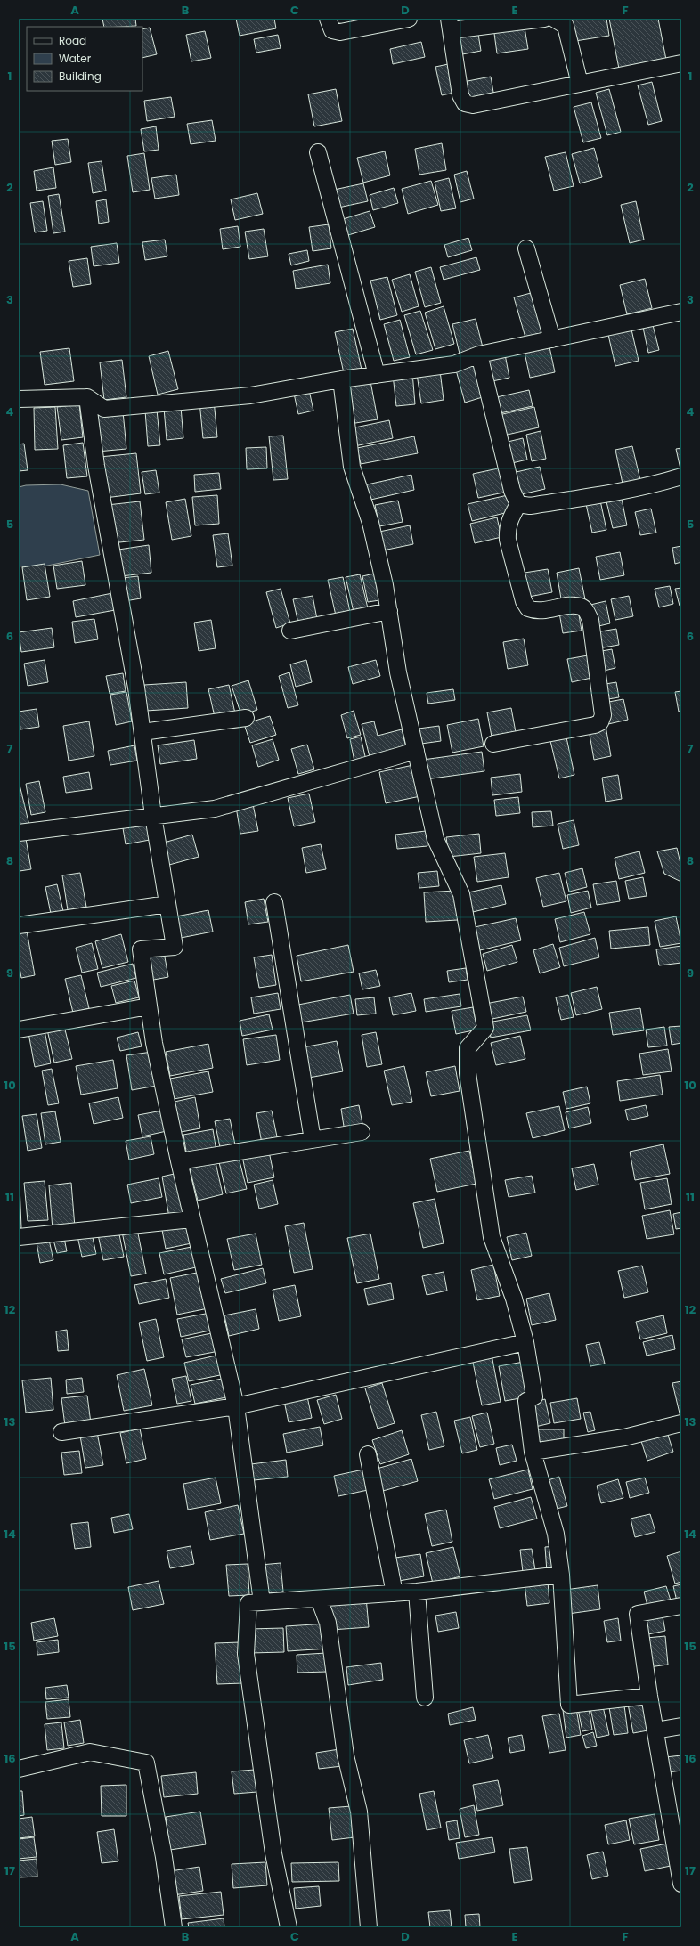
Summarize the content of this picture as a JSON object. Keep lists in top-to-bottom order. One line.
{"legend":["Road","Water","Building"],"grid":{"columns":["A","B","C","D","E","F"],"rows":["1","2","3","4","5","6","7","8","9","10","11","12","13","14","15","16","17"]}}
